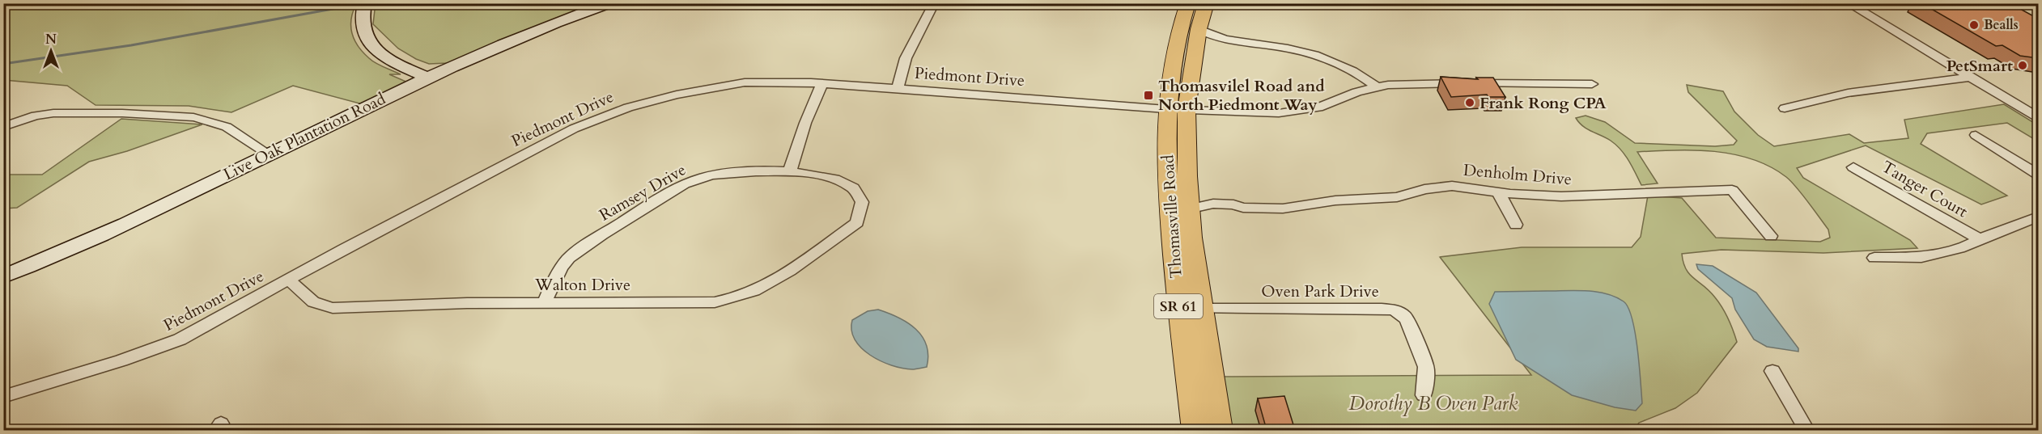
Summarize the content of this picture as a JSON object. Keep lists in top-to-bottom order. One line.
{"streets":{"main road":["Thomasville Road","SR 61"],"street":["Piedmont Drive","Live Oak Plantation Road","Denholm Drive","Tanger Court","Ramsey Drive","Walton Drive","Oven Park Drive"]},"crossings":[["Piedmont Drive","Thomasville Road"],["Piedmont Drive","Walton Drive"],["Denholm Drive","Thomasville Road"],["Ramsey Drive","Walton Drive"],["Thomasville Road","Oven Park Drive"]],"parks":["Dorothy B Oven Park"],"places":{"other":["Bealls","PetSmart","Frank Rong CPA"],"transit":["Thomasvilel Road and North Piedmont Way"]},"north":"top"}
